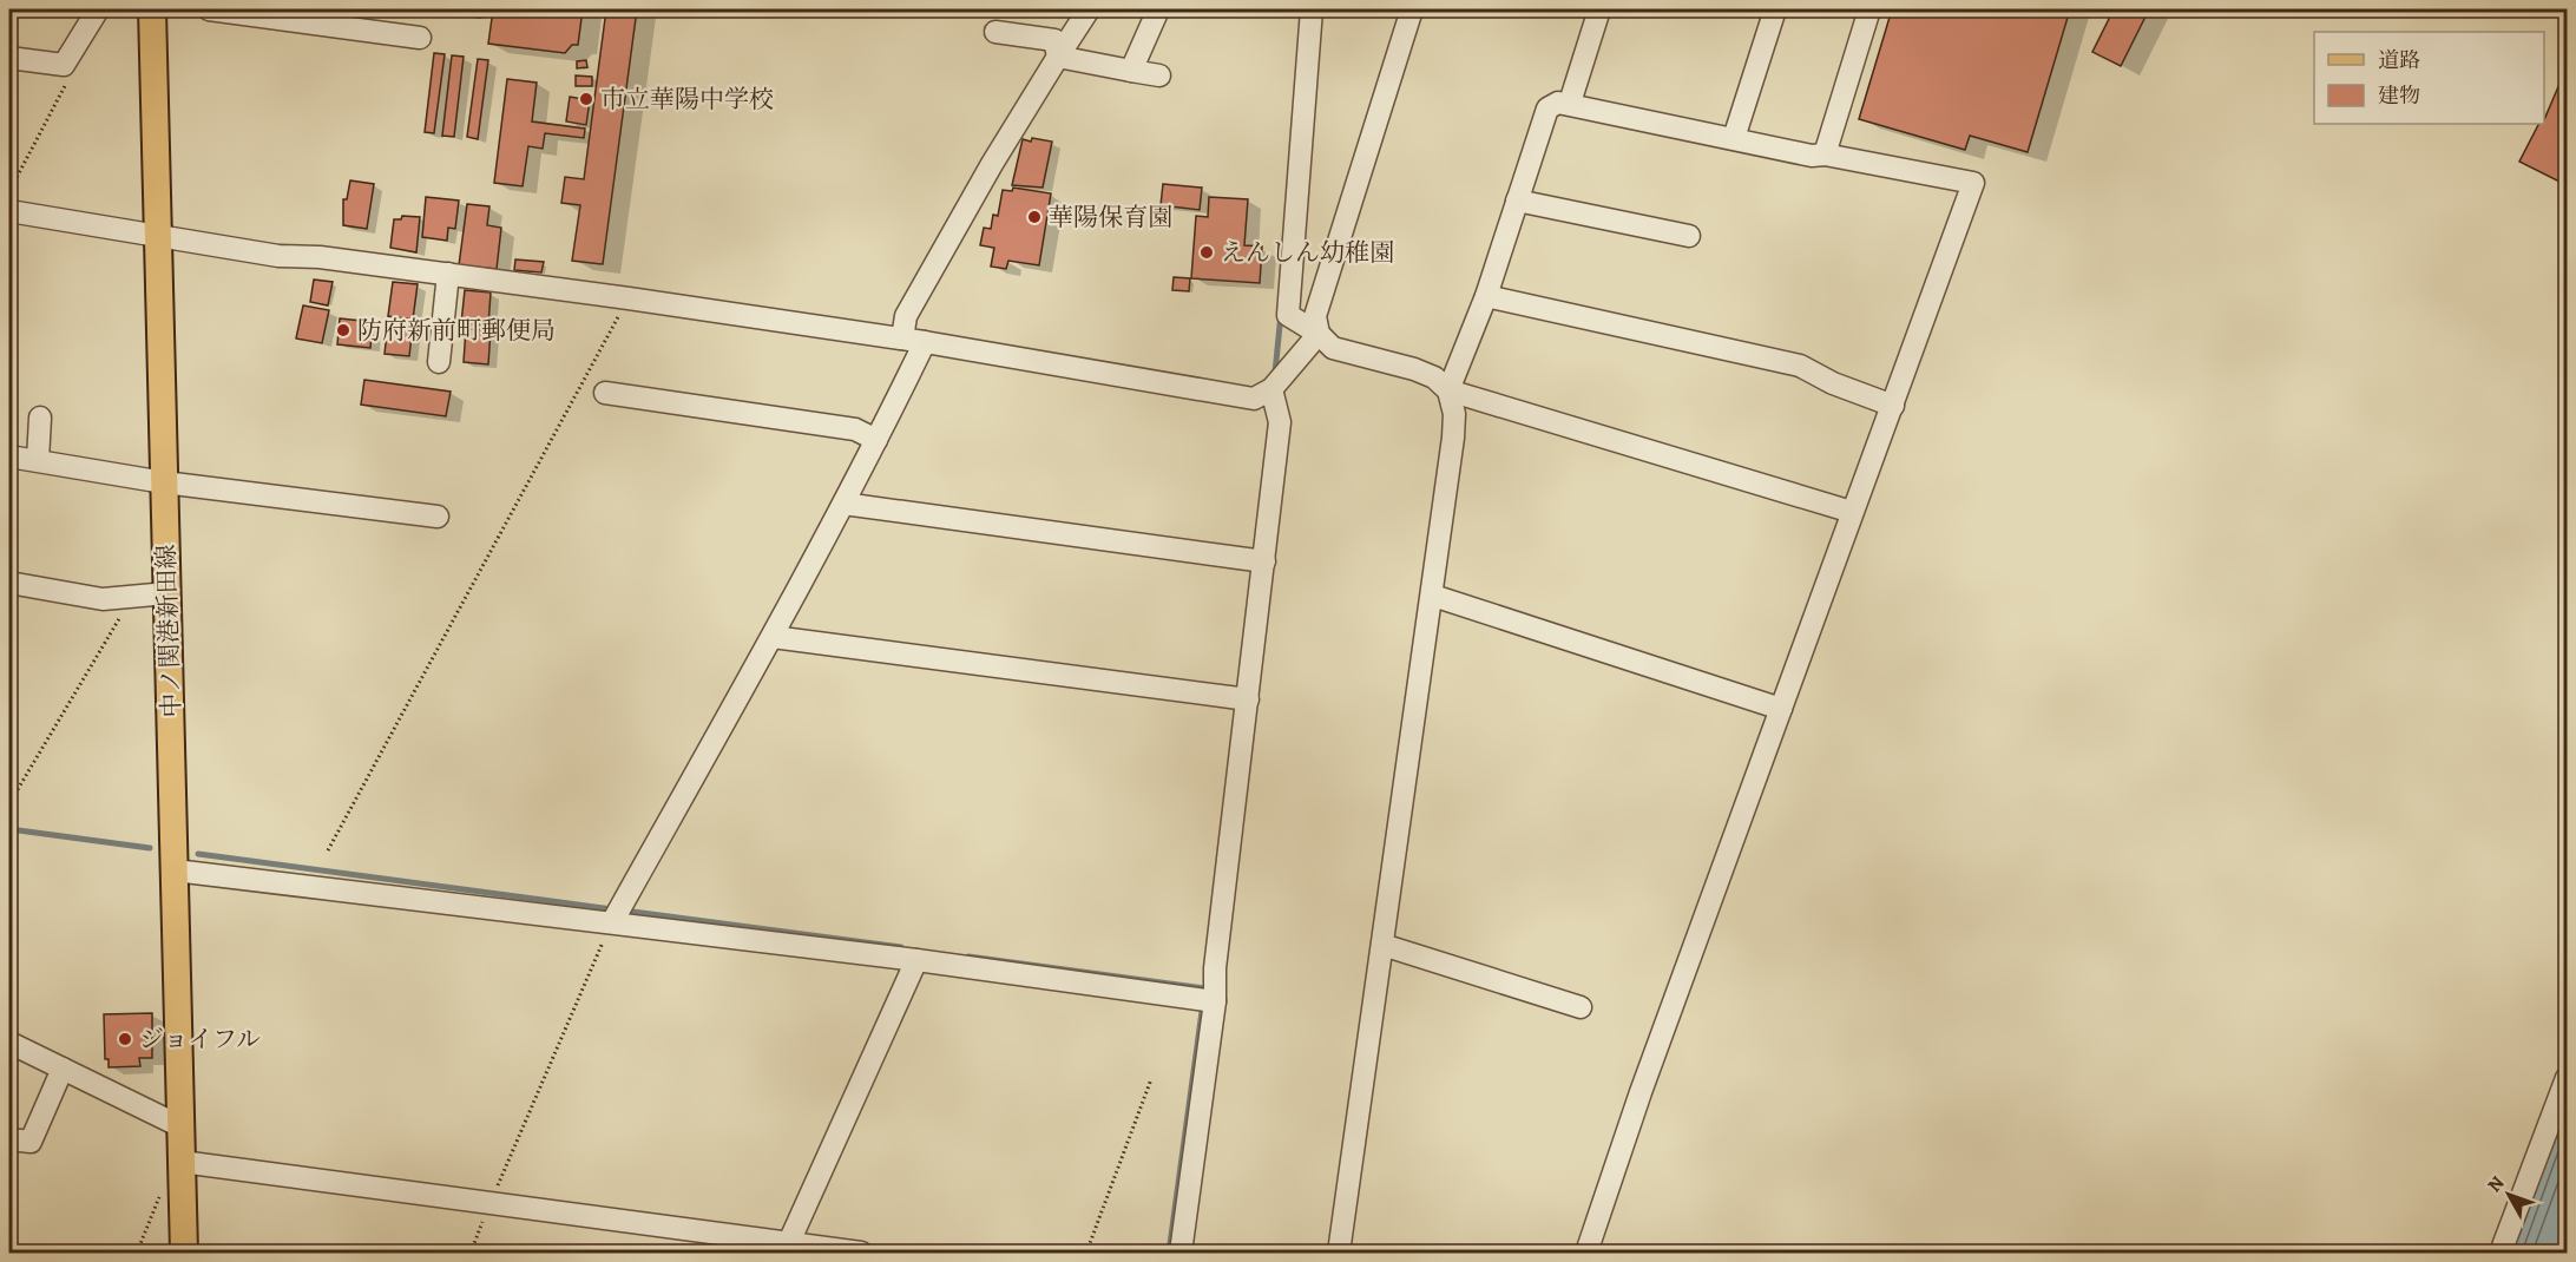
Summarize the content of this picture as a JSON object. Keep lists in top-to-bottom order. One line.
{"streets":{"main road":["中ノ関港新田線"]},"places":["市立華陽中学校","華陽保育園","えんしん幼稚園","防府新前町郵便局","ジョイフル"],"legend":["道路","建物"],"north":"top left"}
